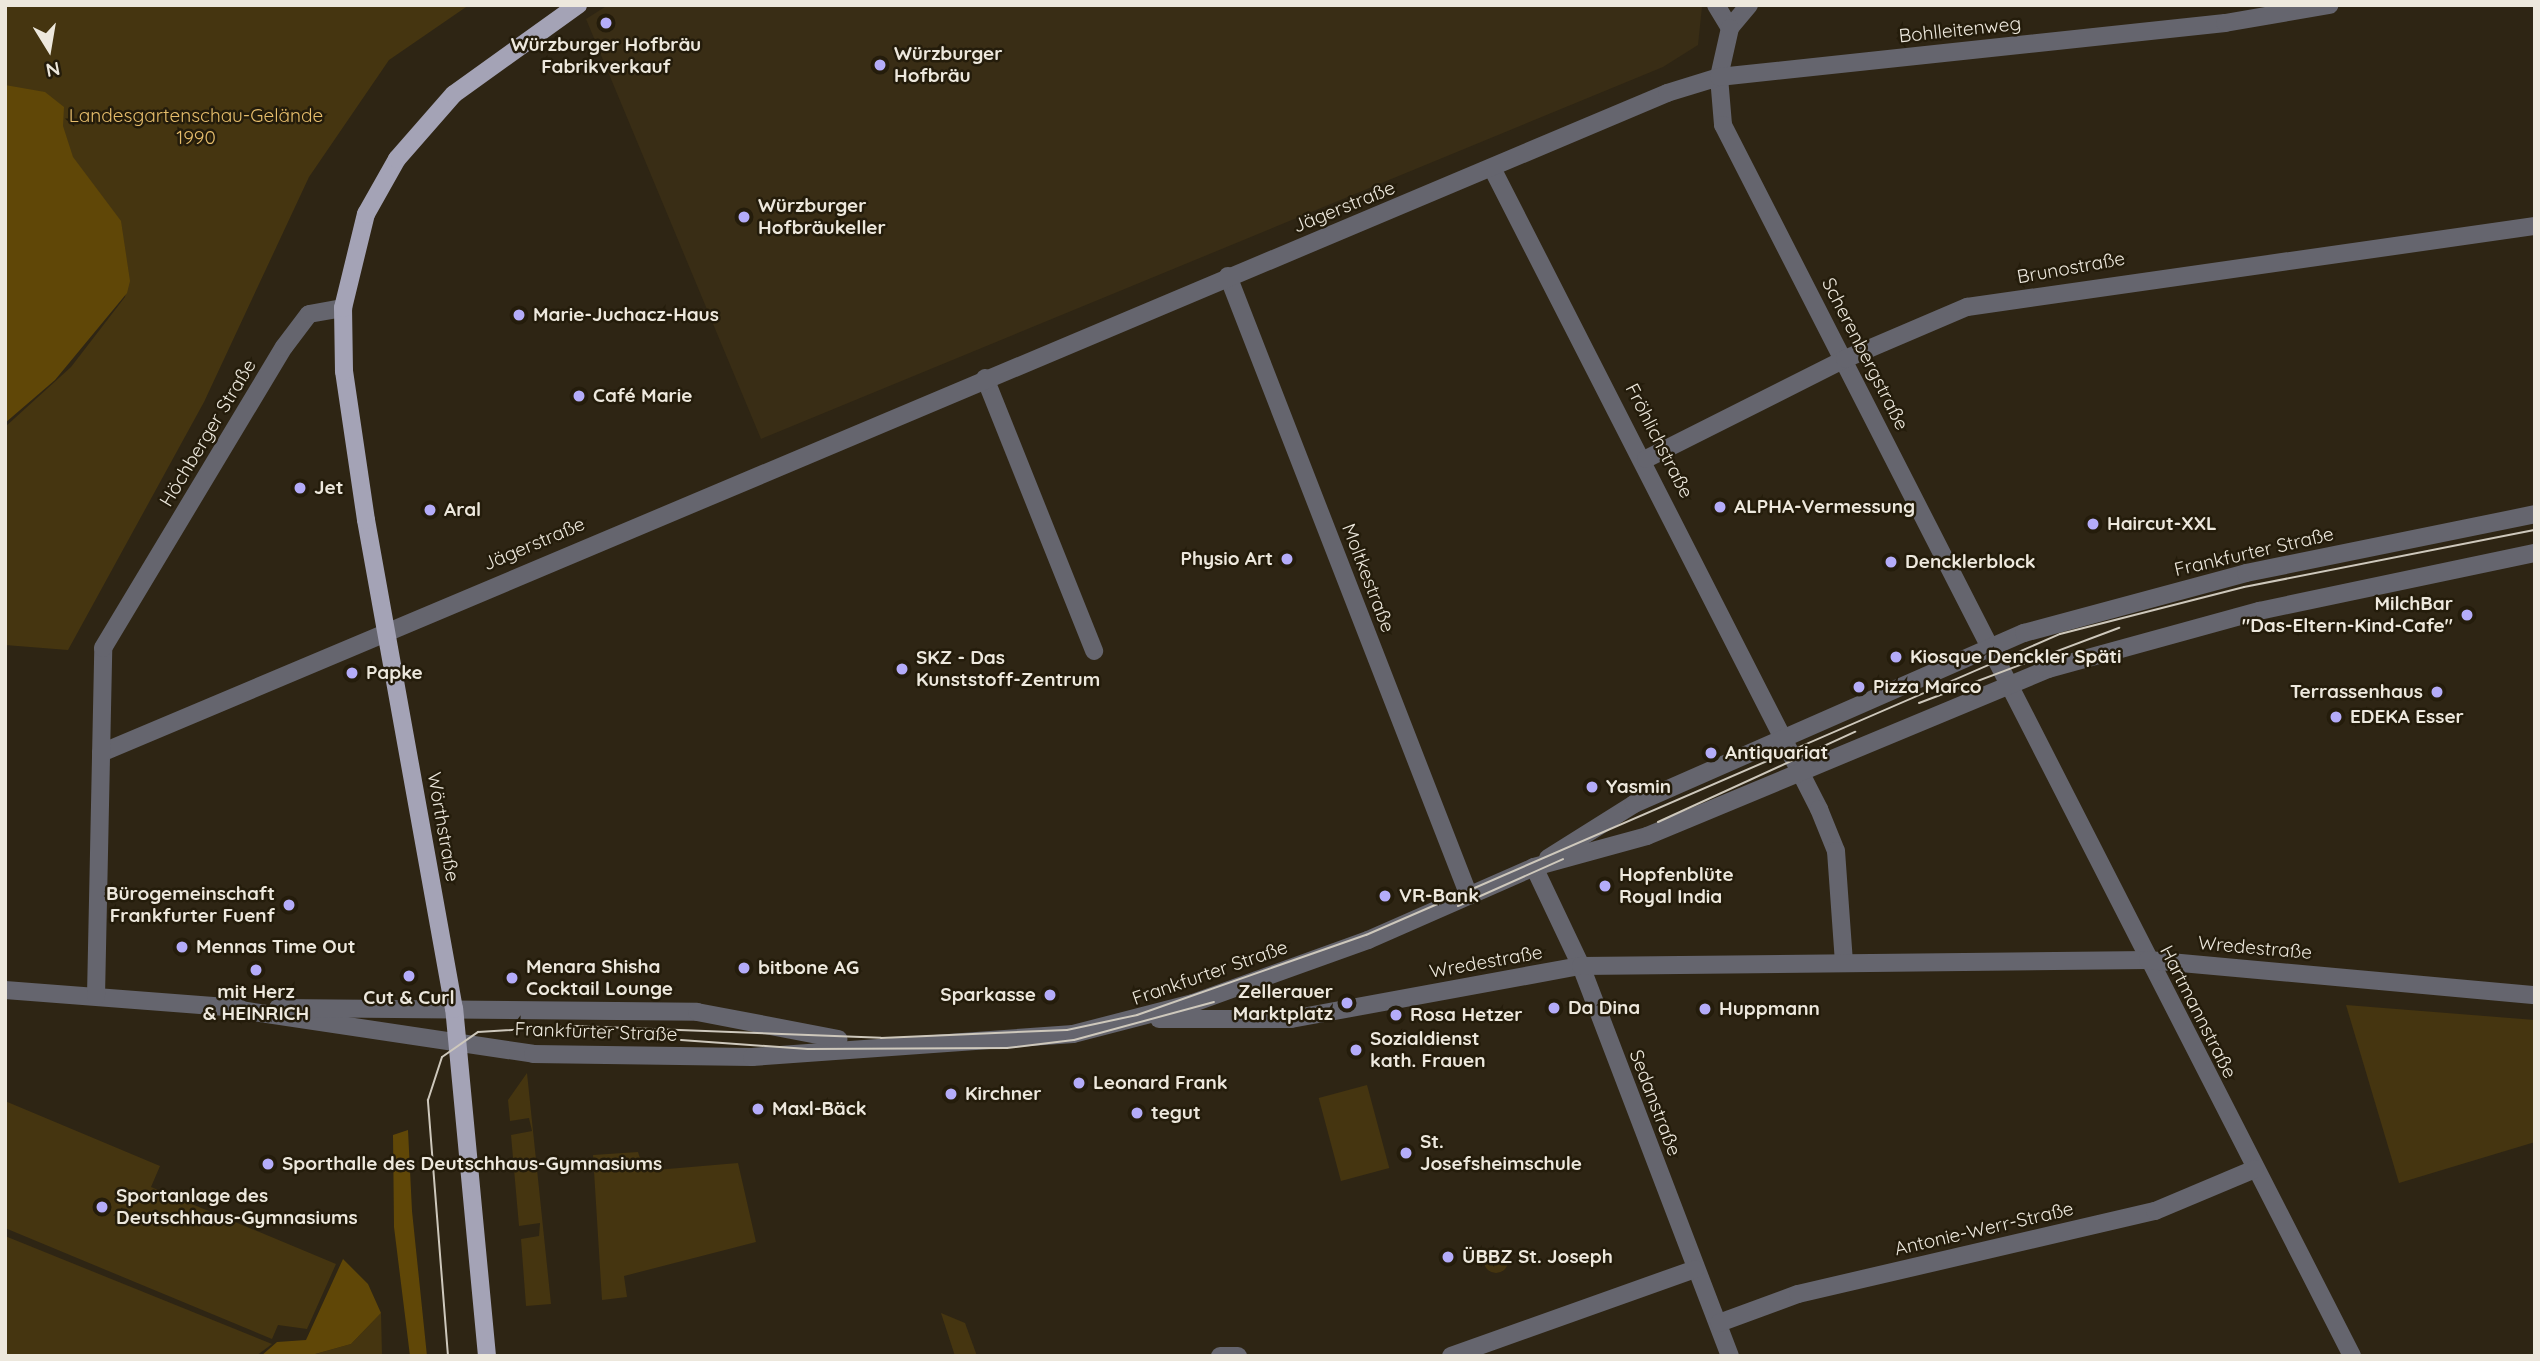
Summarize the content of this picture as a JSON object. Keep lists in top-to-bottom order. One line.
{"streets":{"main road":["Wörthstraße"],"street":["Bohlleitenweg","Jägerstraße","Brunostraße","Scherenbergstraße","Höchberger Straße","Fröhlichstraße","Frankfurter Straße","Moltkestraße","Wredestraße","Hartmannstraße","Sedanstraße","Antonie-Werr-Straße"]},"crossings":[["Bohlleitenweg","Jägerstraße"],["Bohlleitenweg","Scherenbergstraße"],["Jägerstraße","Scherenbergstraße"],["Jägerstraße","Höchberger Straße"],["Jägerstraße","Fröhlichstraße"],["Jägerstraße","Moltkestraße"],["Jägerstraße","Wörthstraße"],["Brunostraße","Scherenbergstraße"],["Brunostraße","Fröhlichstraße"],["Scherenbergstraße","Frankfurter Straße"],["Höchberger Straße","Frankfurter Straße"],["Höchberger Straße","Wörthstraße"],["Fröhlichstraße","Frankfurter Straße"],["Frankfurter Straße","Moltkestraße"],["Frankfurter Straße","Wörthstraße"],["Frankfurter Straße","Wredestraße"],["Frankfurter Straße","Hartmannstraße"],["Frankfurter Straße","Sedanstraße"],["Wredestraße","Hartmannstraße"],["Wredestraße","Sedanstraße"],["Hartmannstraße","Antonie-Werr-Straße"],["Sedanstraße","Antonie-Werr-Straße"]],"parks":["Landesgartenschau-Gelände 1990"],"places":["Würzburger Hofbräu Fabrikverkauf","Würzburger Hofbräu","Würzburger Hofbräukeller","Marie-Juchacz-Haus","Café Marie","Jet","ALPHA-Vermessung","Aral","Haircut-XXL","Physio Art","Dencklerblock","MilchBar \"Das-Eltern-Kind-Cafe\"","Kiosque Denckler Späti","SKZ - Das Kunststoff-Zentrum","Papke","Pizza Marco","Terrassenhaus","EDEKA Esser","Antiquariat","Yasmin","Hopfenblüte Royal India","VR-Bank","Bürogemeinschaft Frankfurter Fuenf","Mennas Time Out","bitbone AG","mit Herz & HEINRICH","Cut & Curl","Menara Shisha Cocktail Lounge","Sparkasse","Zellerauer Marktplatz","Da Dina","Huppmann","Rosa Hetzer","Sozialdienst kath. Frauen","Leonard Frank","Kirchner","Maxl-Bäck","tegut","St. Josefsheimschule","Sporthalle des Deutschhaus-Gymnasiums","Sportanlage des Deutschhaus-Gymnasiums","ÜBBZ St. Joseph"],"north":"bottom"}
